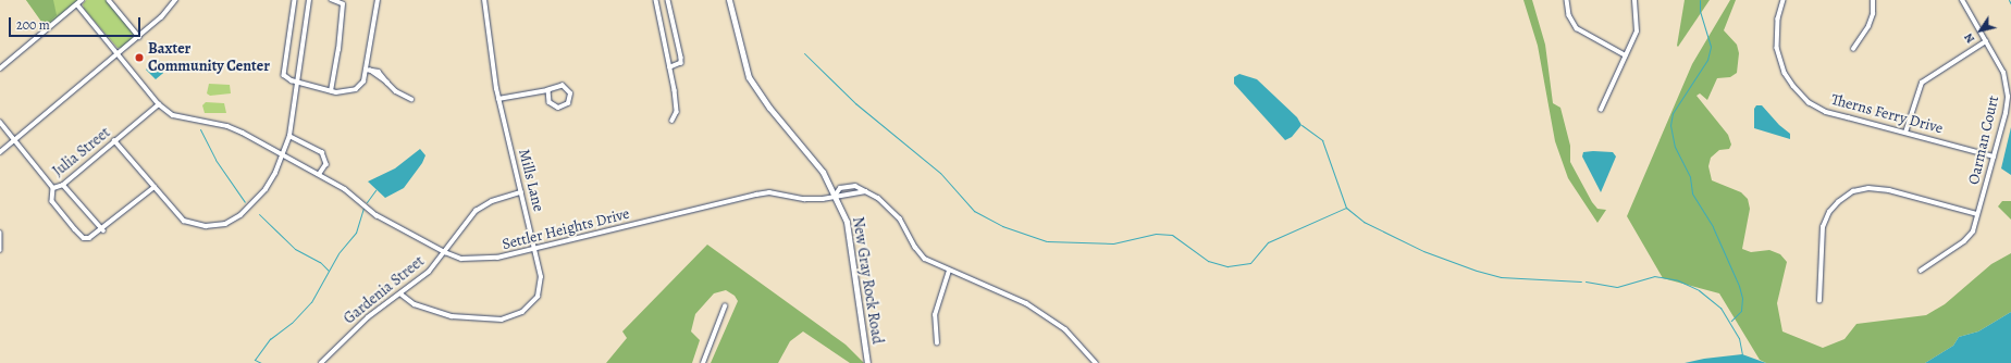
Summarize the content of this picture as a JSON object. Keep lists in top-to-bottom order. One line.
{"streets":{"street":["Therns Ferry Drive","Oarman Court","Julia Street","Mills Lane","Settler Heights Drive","New Gray Rock Road","Gardenia Street"]},"crossings":[["Therns Ferry Drive","Oarman Court"],["Mills Lane","Settler Heights Drive"],["Mills Lane","Gardenia Street"],["Settler Heights Drive","New Gray Rock Road"],["Settler Heights Drive","Gardenia Street"]],"places":["Baxter Community Center"],"scale_bar":"200 m","north":"bottom left"}
